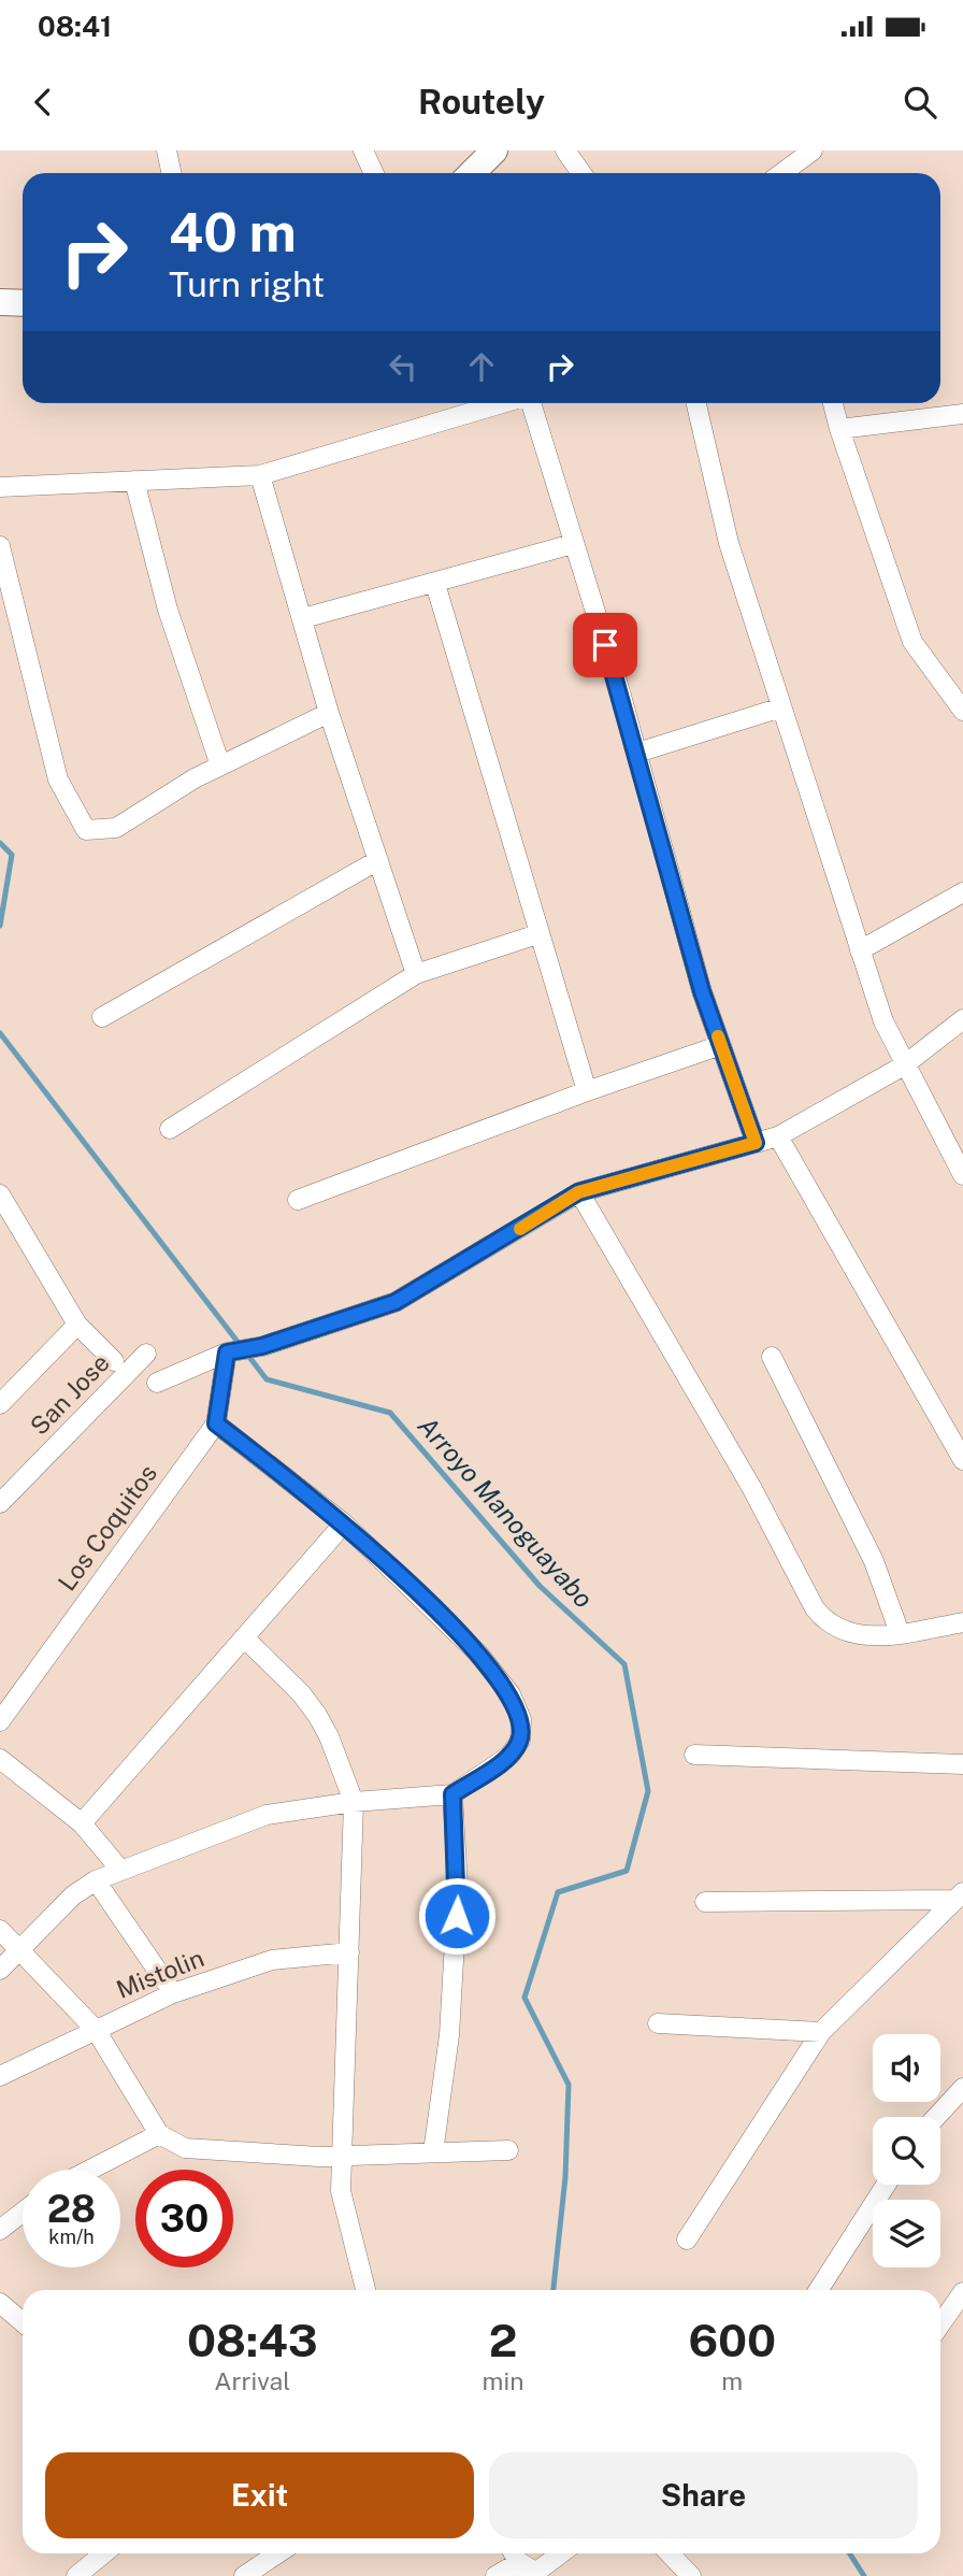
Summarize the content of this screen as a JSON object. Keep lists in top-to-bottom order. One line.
{"streets":{"street":["San Jose","Los Coquitos","Mistolin"]},"water":["Arroyo Manoguayabo"],"page":{"status":"08:41","header":"Routely","turn":["40 m","Turn right"],"speed":"28 km/h","limit":"30","eta":["08:43","Arrival","2","min","600","m"],"buttons":["Exit","Share"]}}
